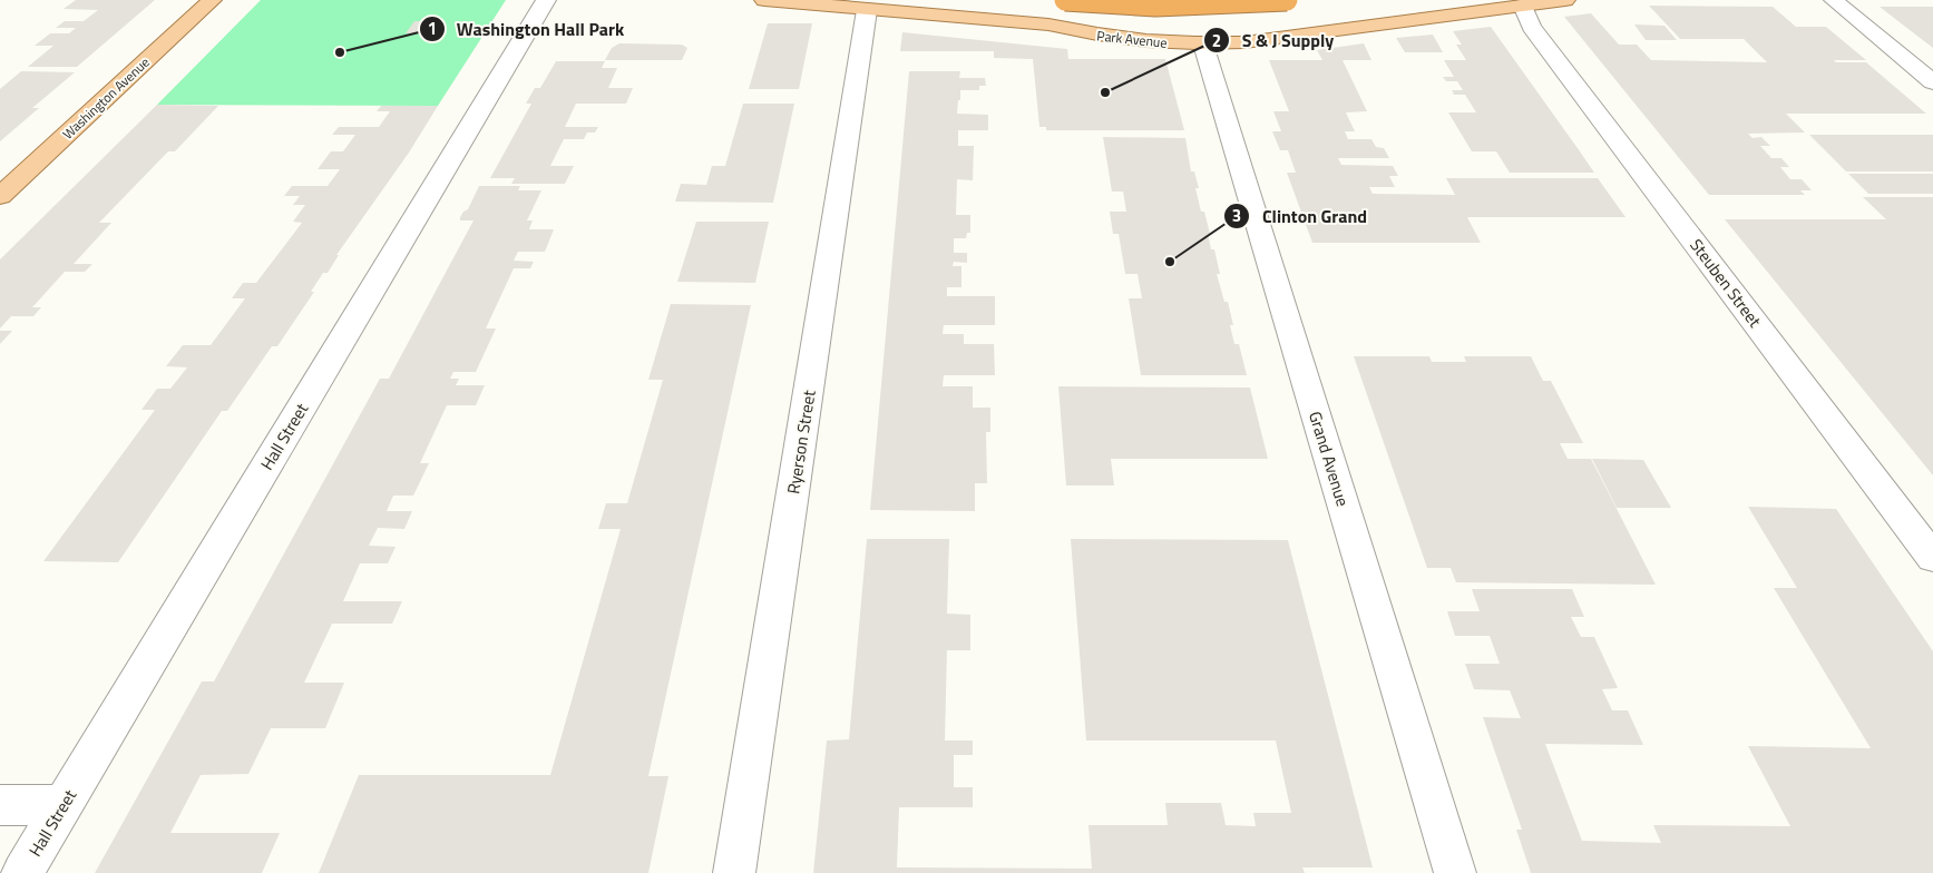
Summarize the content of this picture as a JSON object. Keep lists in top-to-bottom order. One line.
{"streets":{"main road":["Park Avenue","Washington Avenue"],"street":["Steuben Street","Hall Street","Ryerson Street","Grand Avenue"]},"crossings":[["Park Avenue","Steuben Street"],["Park Avenue","Ryerson Street"],["Park Avenue","Grand Avenue"]],"places":["Washington Hall Park","S & J Supply","Clinton Grand"]}
